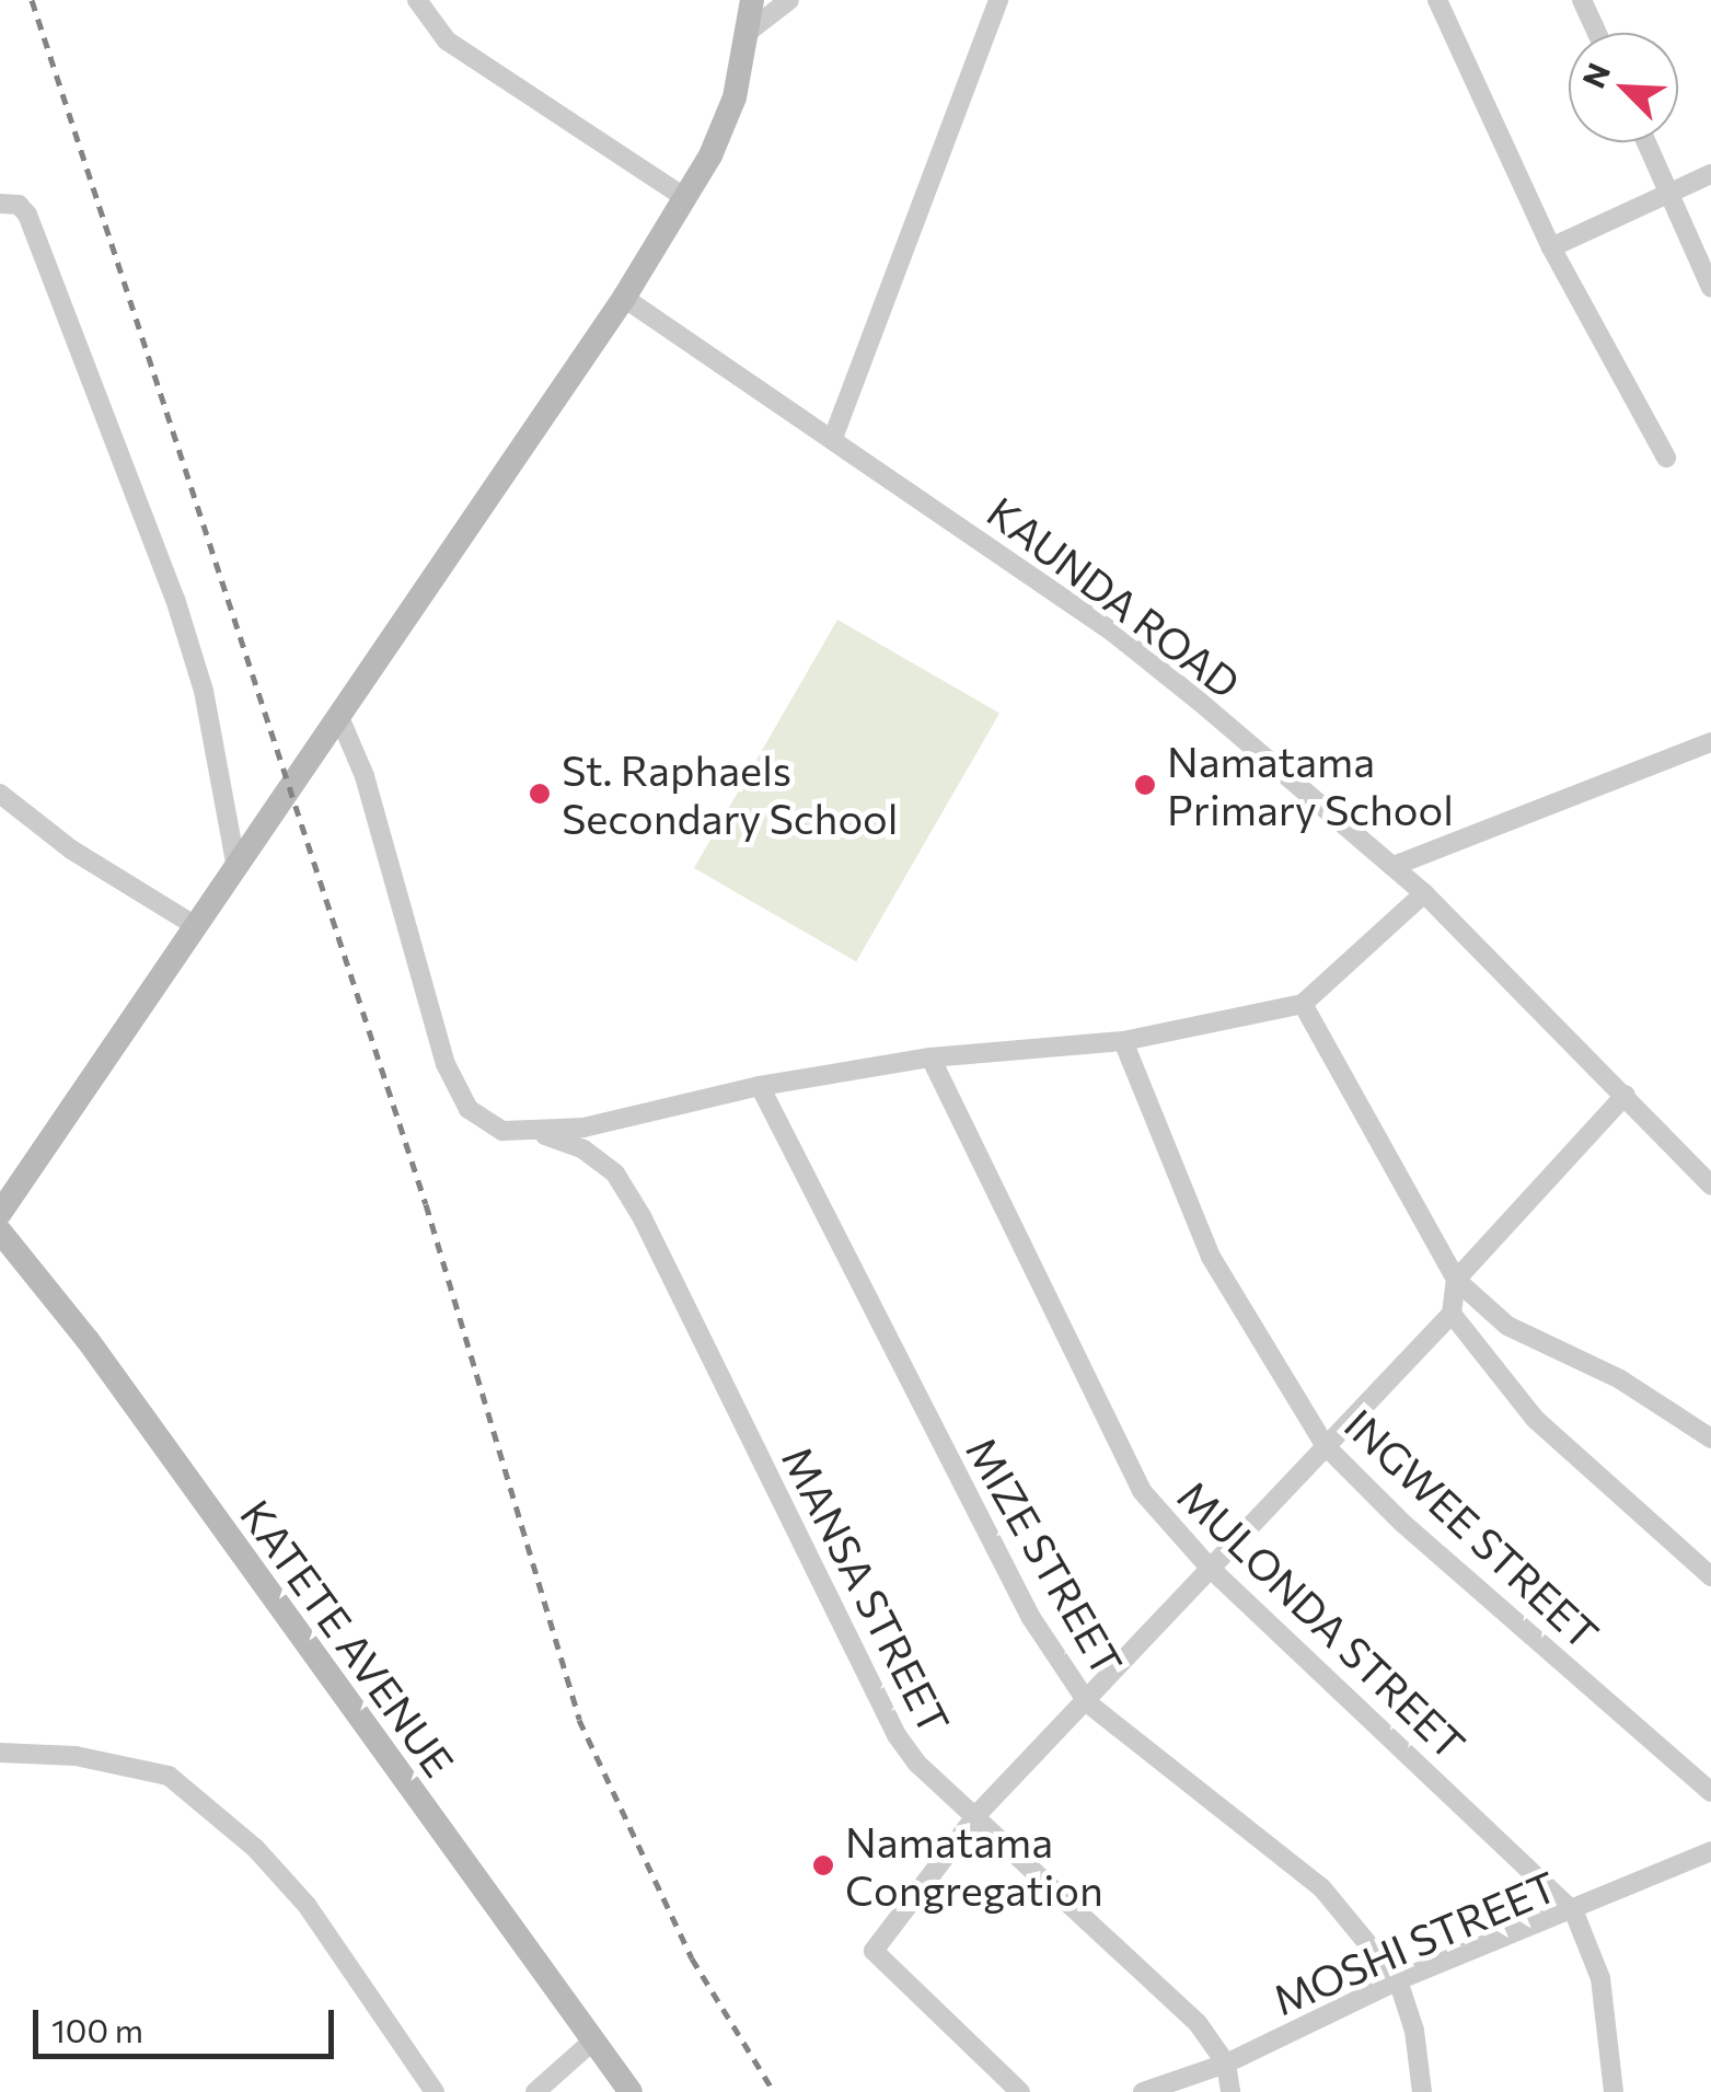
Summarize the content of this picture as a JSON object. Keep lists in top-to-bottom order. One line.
{"streets":{"street":["KAUNDA ROAD","INGWEE STREET","MIZE STREET","MANSA STREET","MULONDA STREET","KATETE AVENUE","MOSHI STREET"]},"crossings":[["MIZE STREET","MOSHI STREET"],["MANSA STREET","MOSHI STREET"],["MULONDA STREET","MOSHI STREET"]],"places":["Namatama Primary School","St. Raphaels Secondary School","Namatama Congregation"],"scale_bar":"100 m","north":"top left"}
